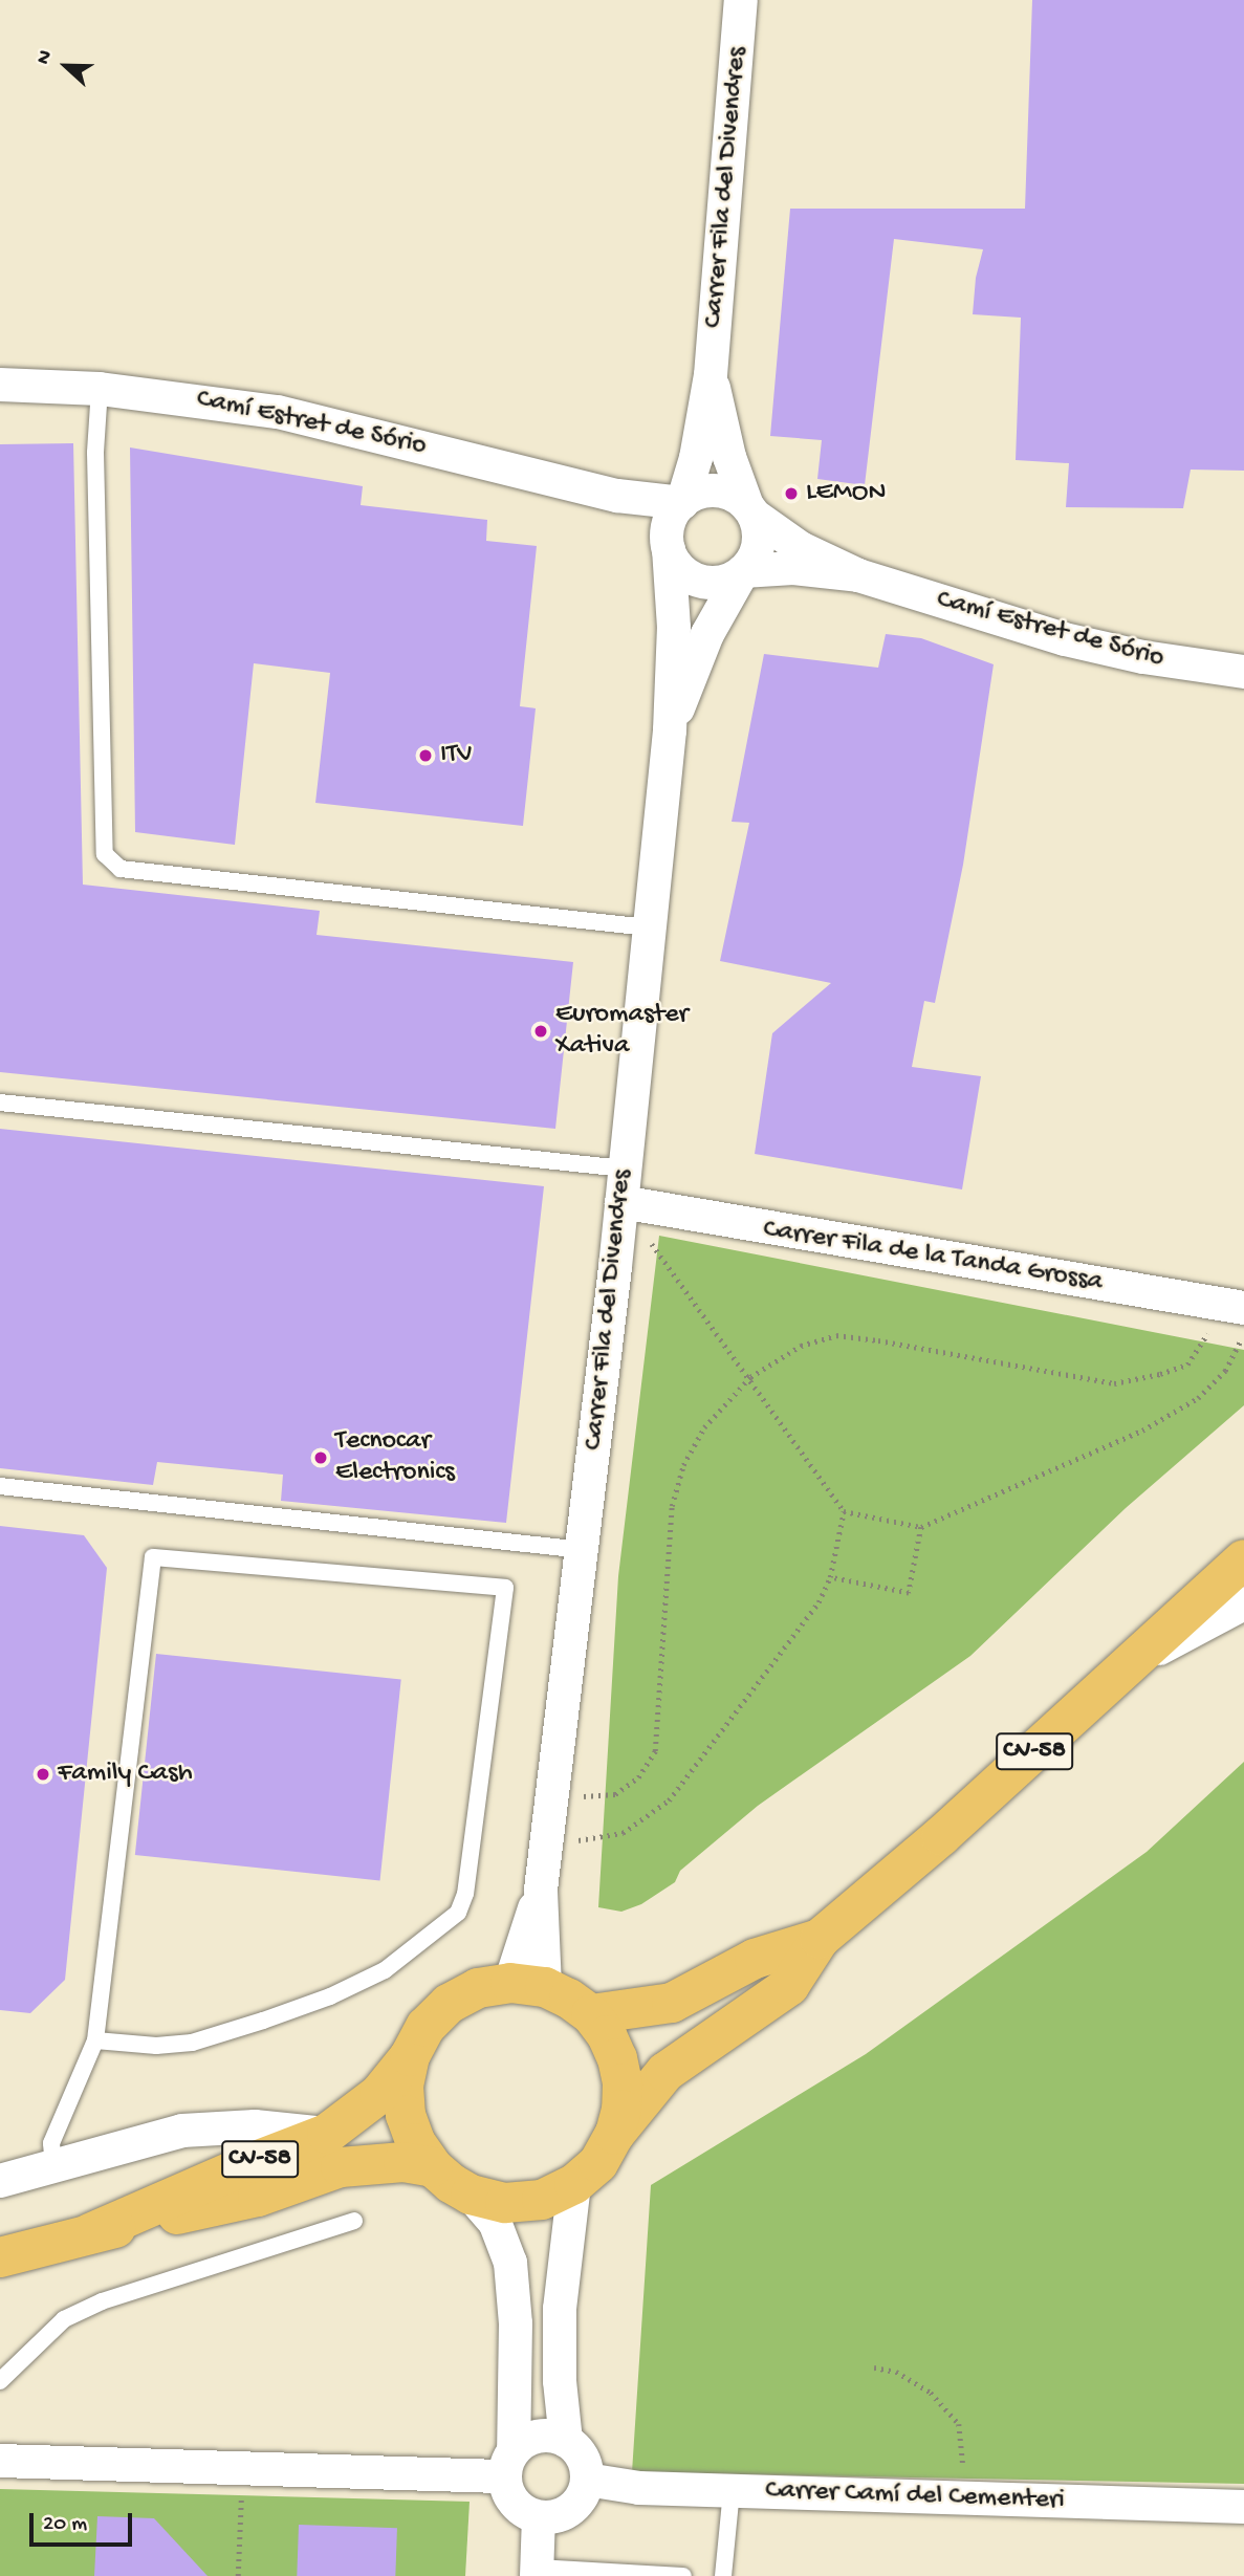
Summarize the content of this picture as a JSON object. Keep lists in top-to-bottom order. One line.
{"streets":{"main road":["CV-58"],"street":["Carrer Fila del Divendres","Camí Estret de Sório","Carrer Fila de la Tanda Grossa","Carrer Camí del Cementeri"]},"crossings":[["Carrer Fila del Divendres","Camí Estret de Sório"],["Carrer Fila del Divendres","Carrer Fila de la Tanda Grossa"],["Carrer Fila del Divendres","CV-58"]],"places":["LEMON","ITV","Euromaster Xativa","Tecnocar Electronics","Family Cash"],"scale_bar":"20 m","north":"left"}
